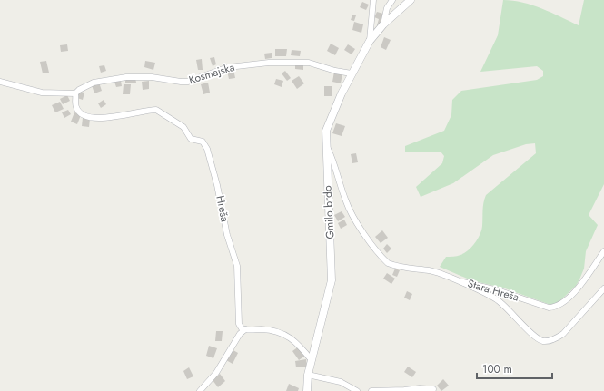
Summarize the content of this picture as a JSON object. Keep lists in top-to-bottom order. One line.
{"streets":{"main road":["Gmilo brdo"],"street":["Kosmajska","Hreša","Stara Hreša"]},"crossings":[["Kosmajska","Hreša"],["Kosmajska","Gmilo brdo"]],"scale_bar":"100 m"}
